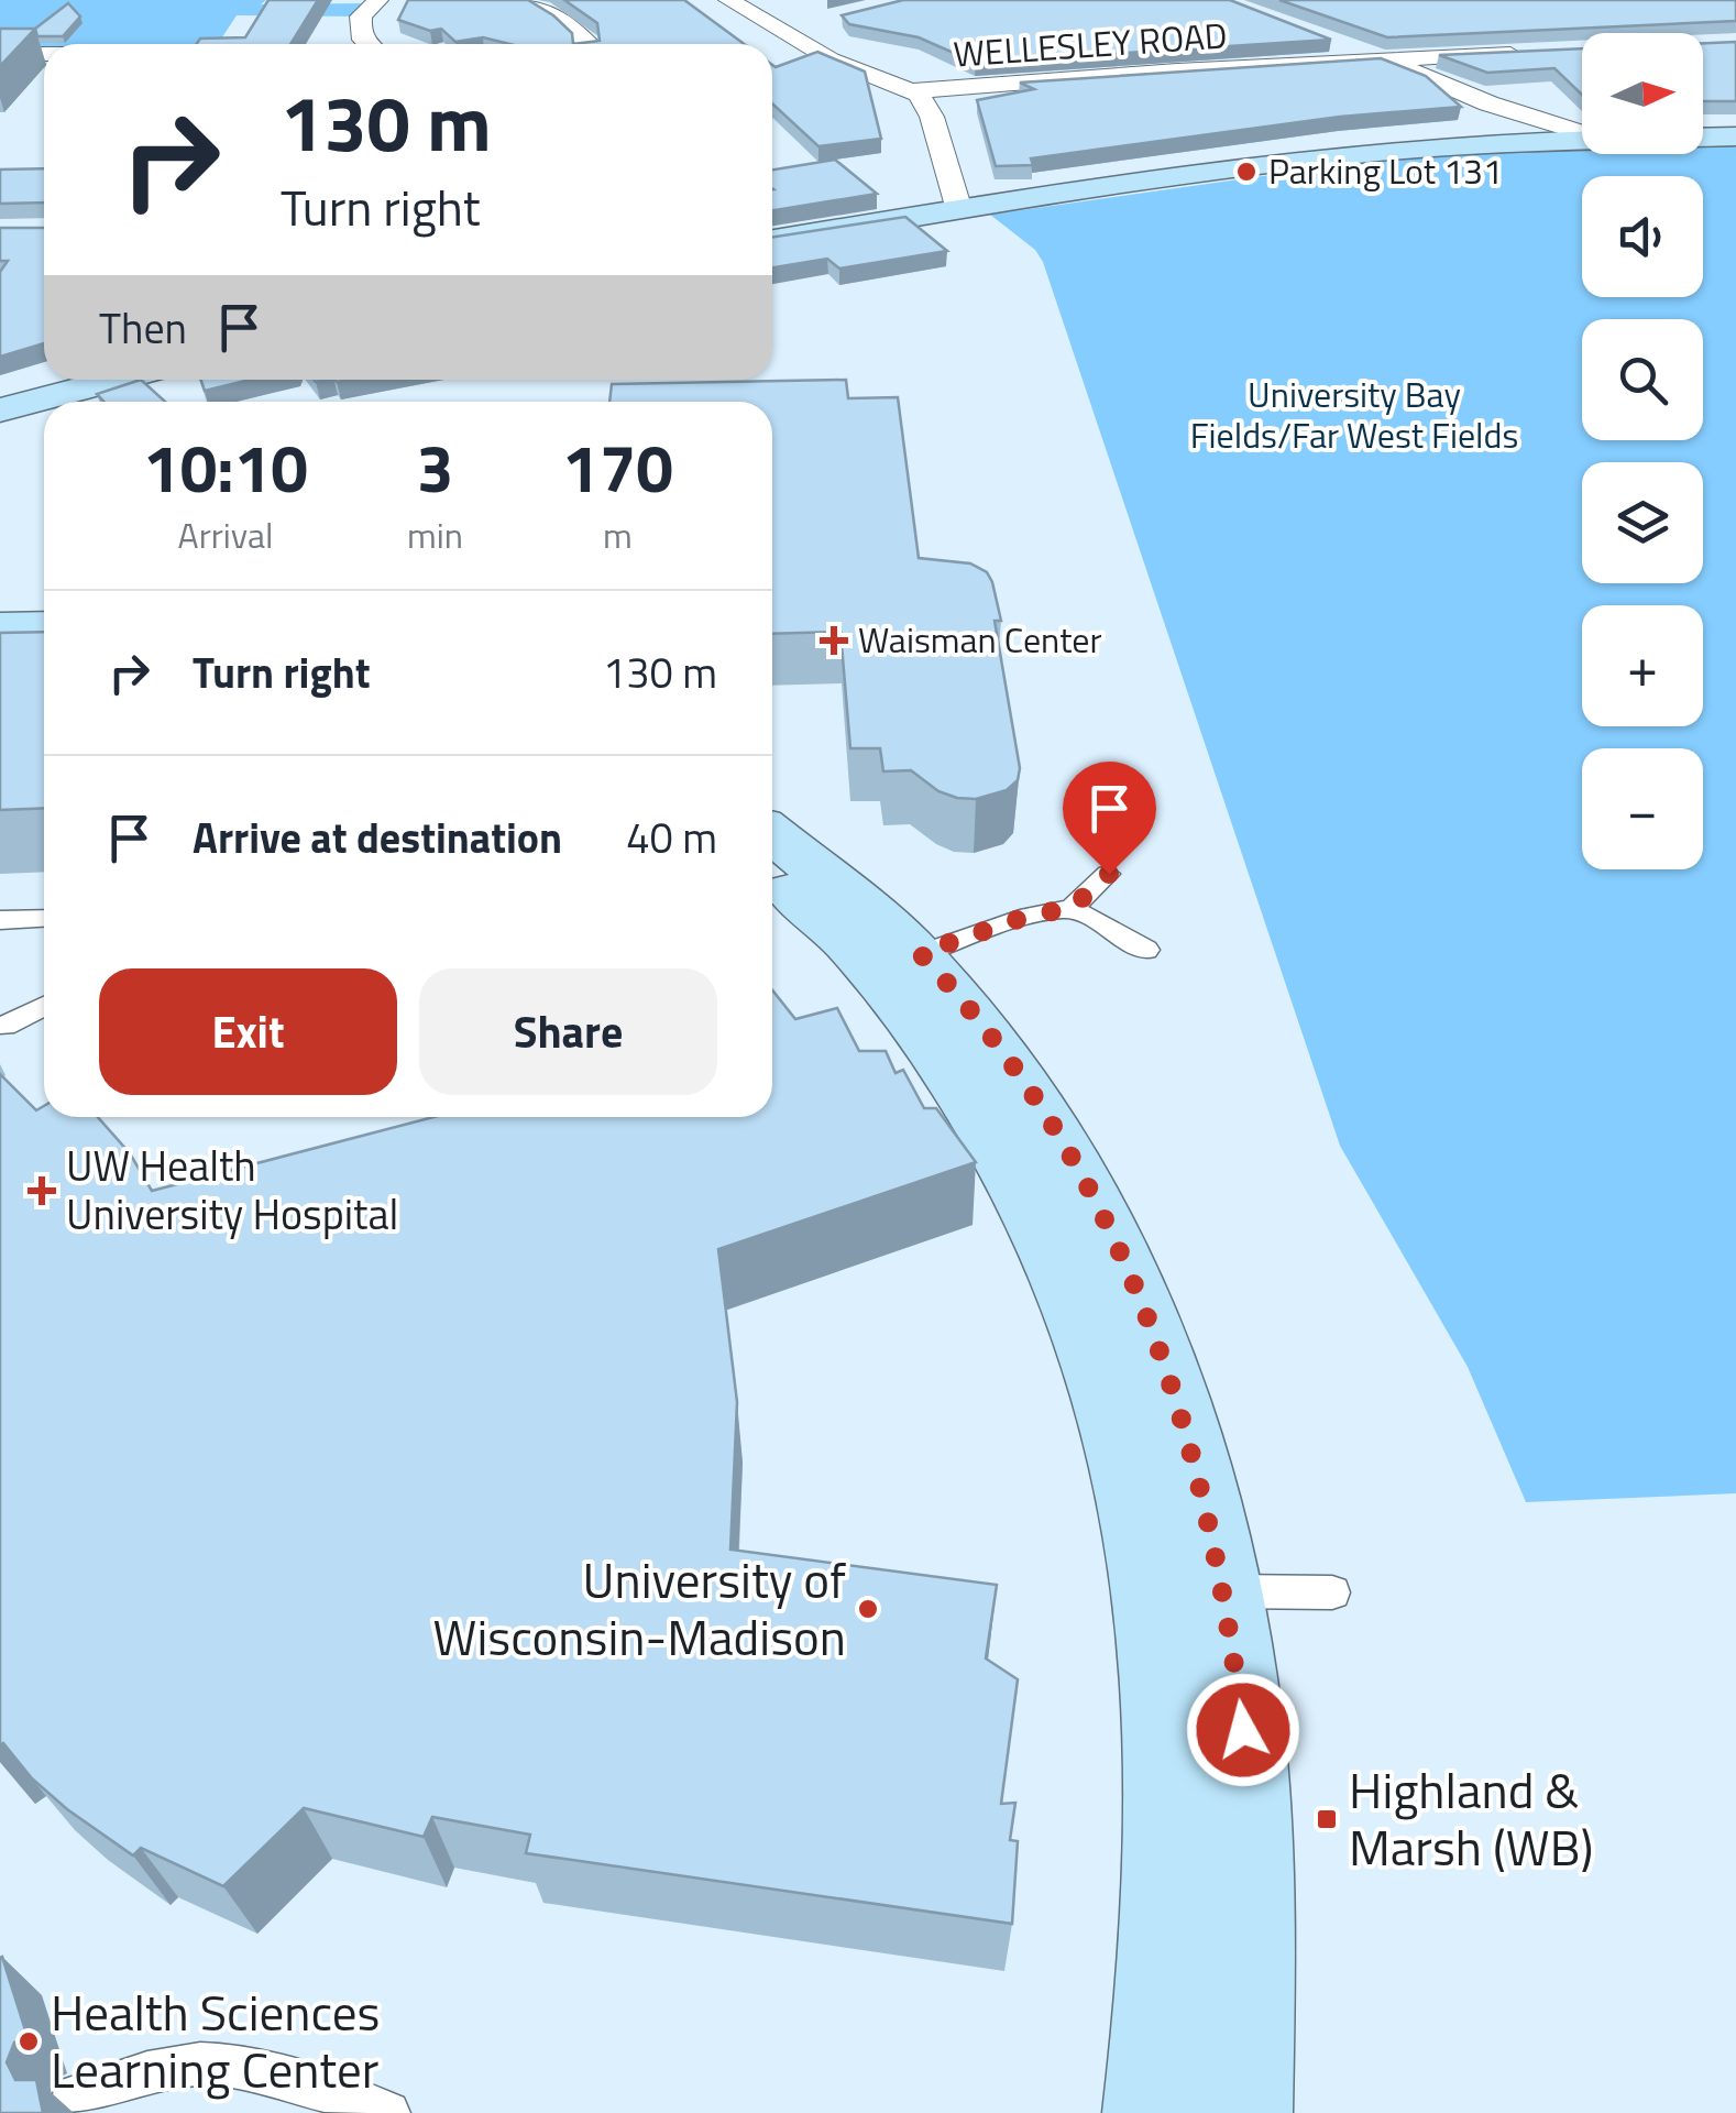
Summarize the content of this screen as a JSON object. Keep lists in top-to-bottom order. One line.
{"streets":{"street":["WELLESLEY ROAD"]},"parks":["University Bay Fields/Far West Fields"],"places":{"other":["Parking Lot 131","University of Wisconsin-Madison","Health Sciences Learning Center"],"health":["Waisman Center","UW Health University Hospital"],"transit":["Highland & Marsh (WB)"]},"north":"right","page":{"map_buttons":["+","−"],"turn":["130 m","Turn right"],"then":"Then","eta":["10:10","Arrival","3","min","170","m"],"list":[{"name":"Turn right","value":"130 m"},{"name":"Arrive at destination","value":"40 m"}],"buttons":["Exit","Share"]}}
